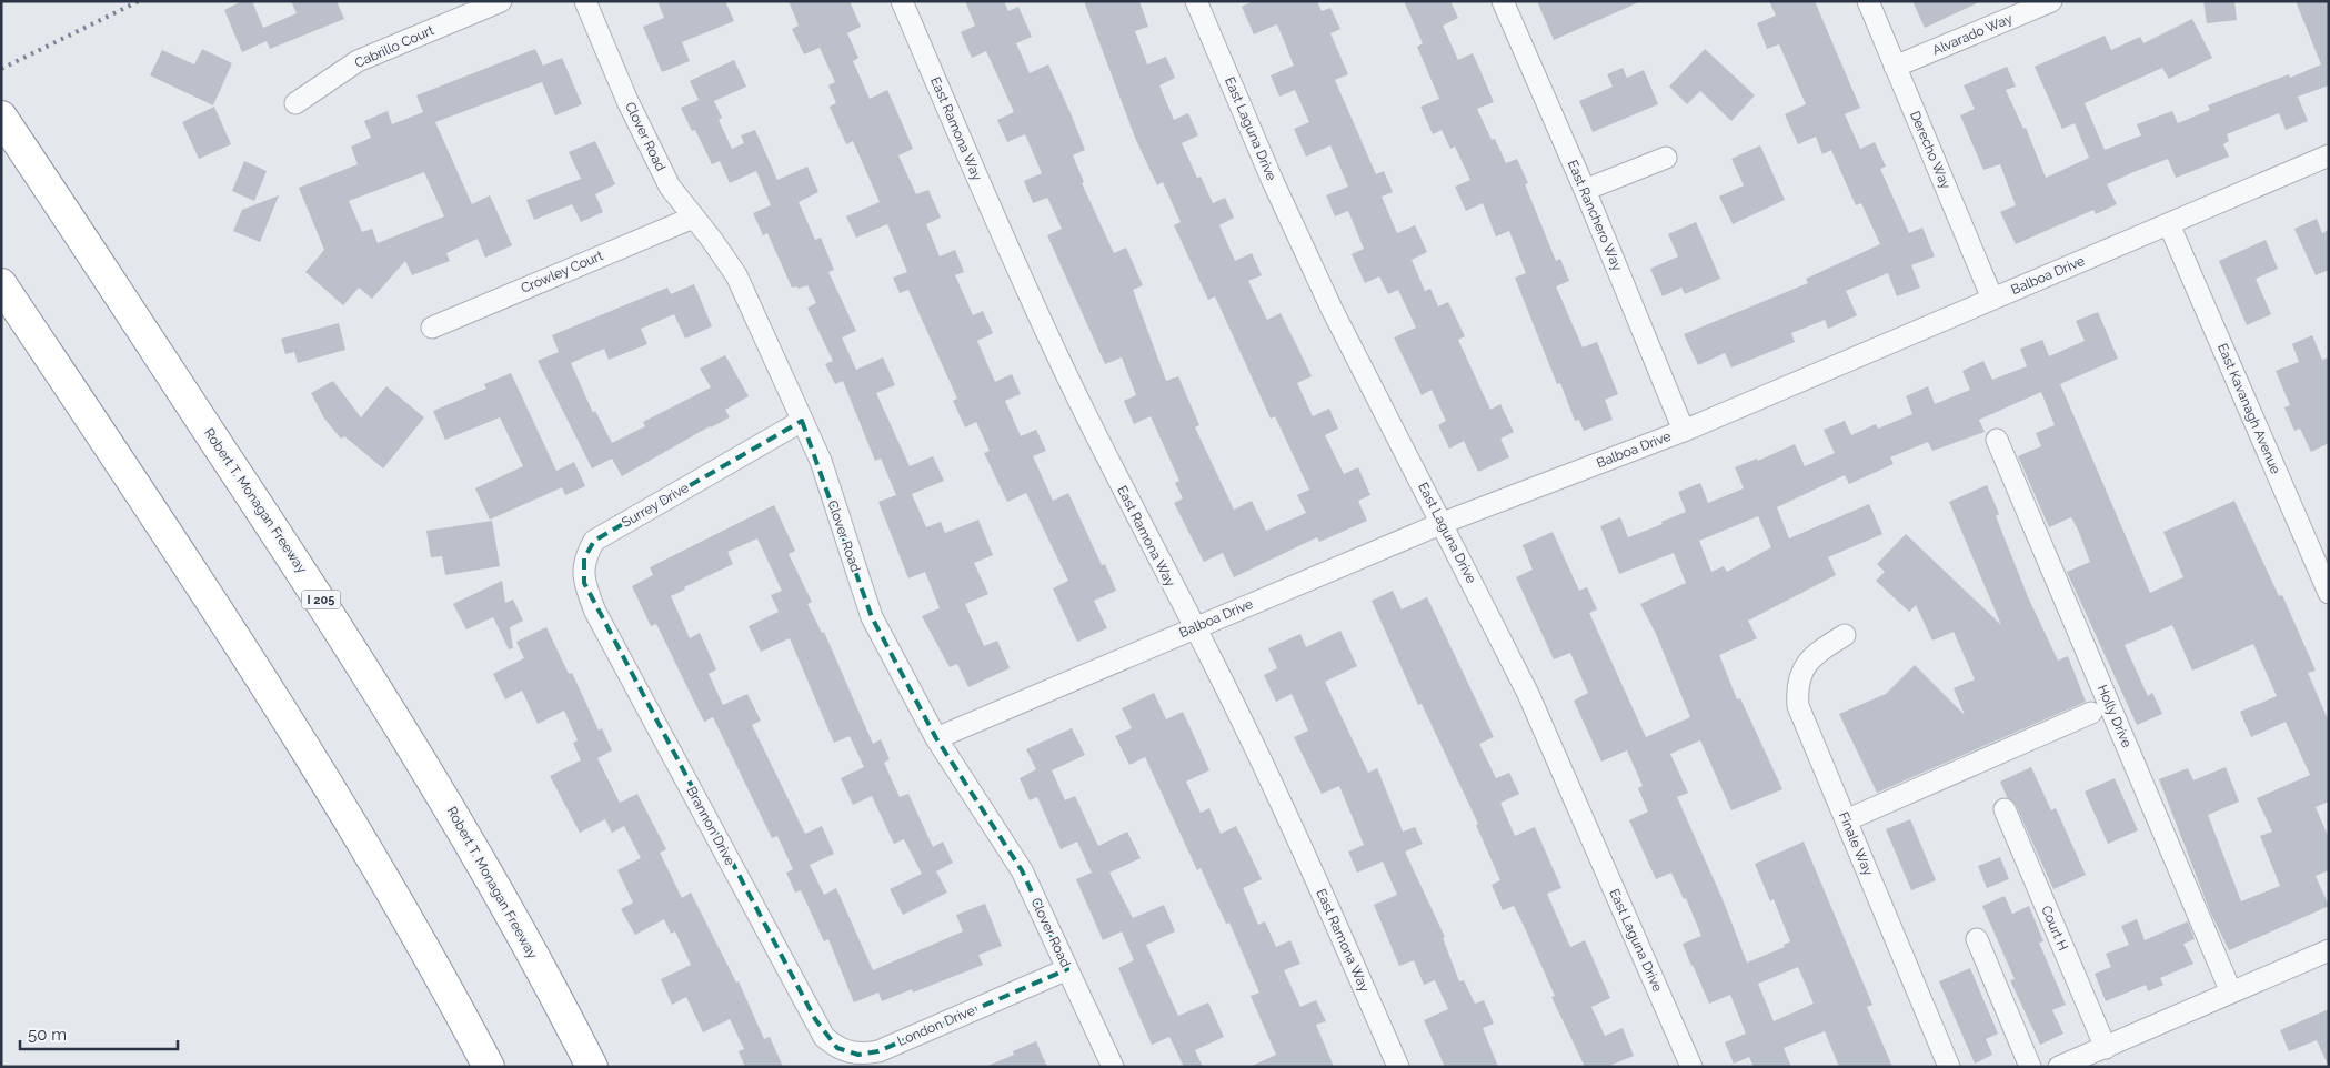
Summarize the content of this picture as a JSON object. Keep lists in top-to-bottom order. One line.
{"streets":{"highway":["Robert T. Monagan Freeway","I 205"],"street":["Alvarado Way","Cabrillo Court","East Ramona Way","East Laguna Drive","Clover Road","Derecho Way","East Ranchero Way","Crowley Court","Balboa Drive","East Kavanagh Avenue","Surrey Drive","Holly Drive","Brannon Drive","Finale Way","Court H","London Drive"]},"crossings":[["Alvarado Way","Derecho Way"],["East Ramona Way","Balboa Drive"],["East Laguna Drive","Balboa Drive"],["Clover Road","Crowley Court"],["Clover Road","Balboa Drive"],["Clover Road","Surrey Drive"],["Clover Road","London Drive"],["Derecho Way","Balboa Drive"],["East Ranchero Way","Balboa Drive"],["Balboa Drive","East Kavanagh Avenue"],["Surrey Drive","Brannon Drive"],["Holly Drive","Finale Way"],["Brannon Drive","London Drive"]],"scale_bar":"50 m"}
